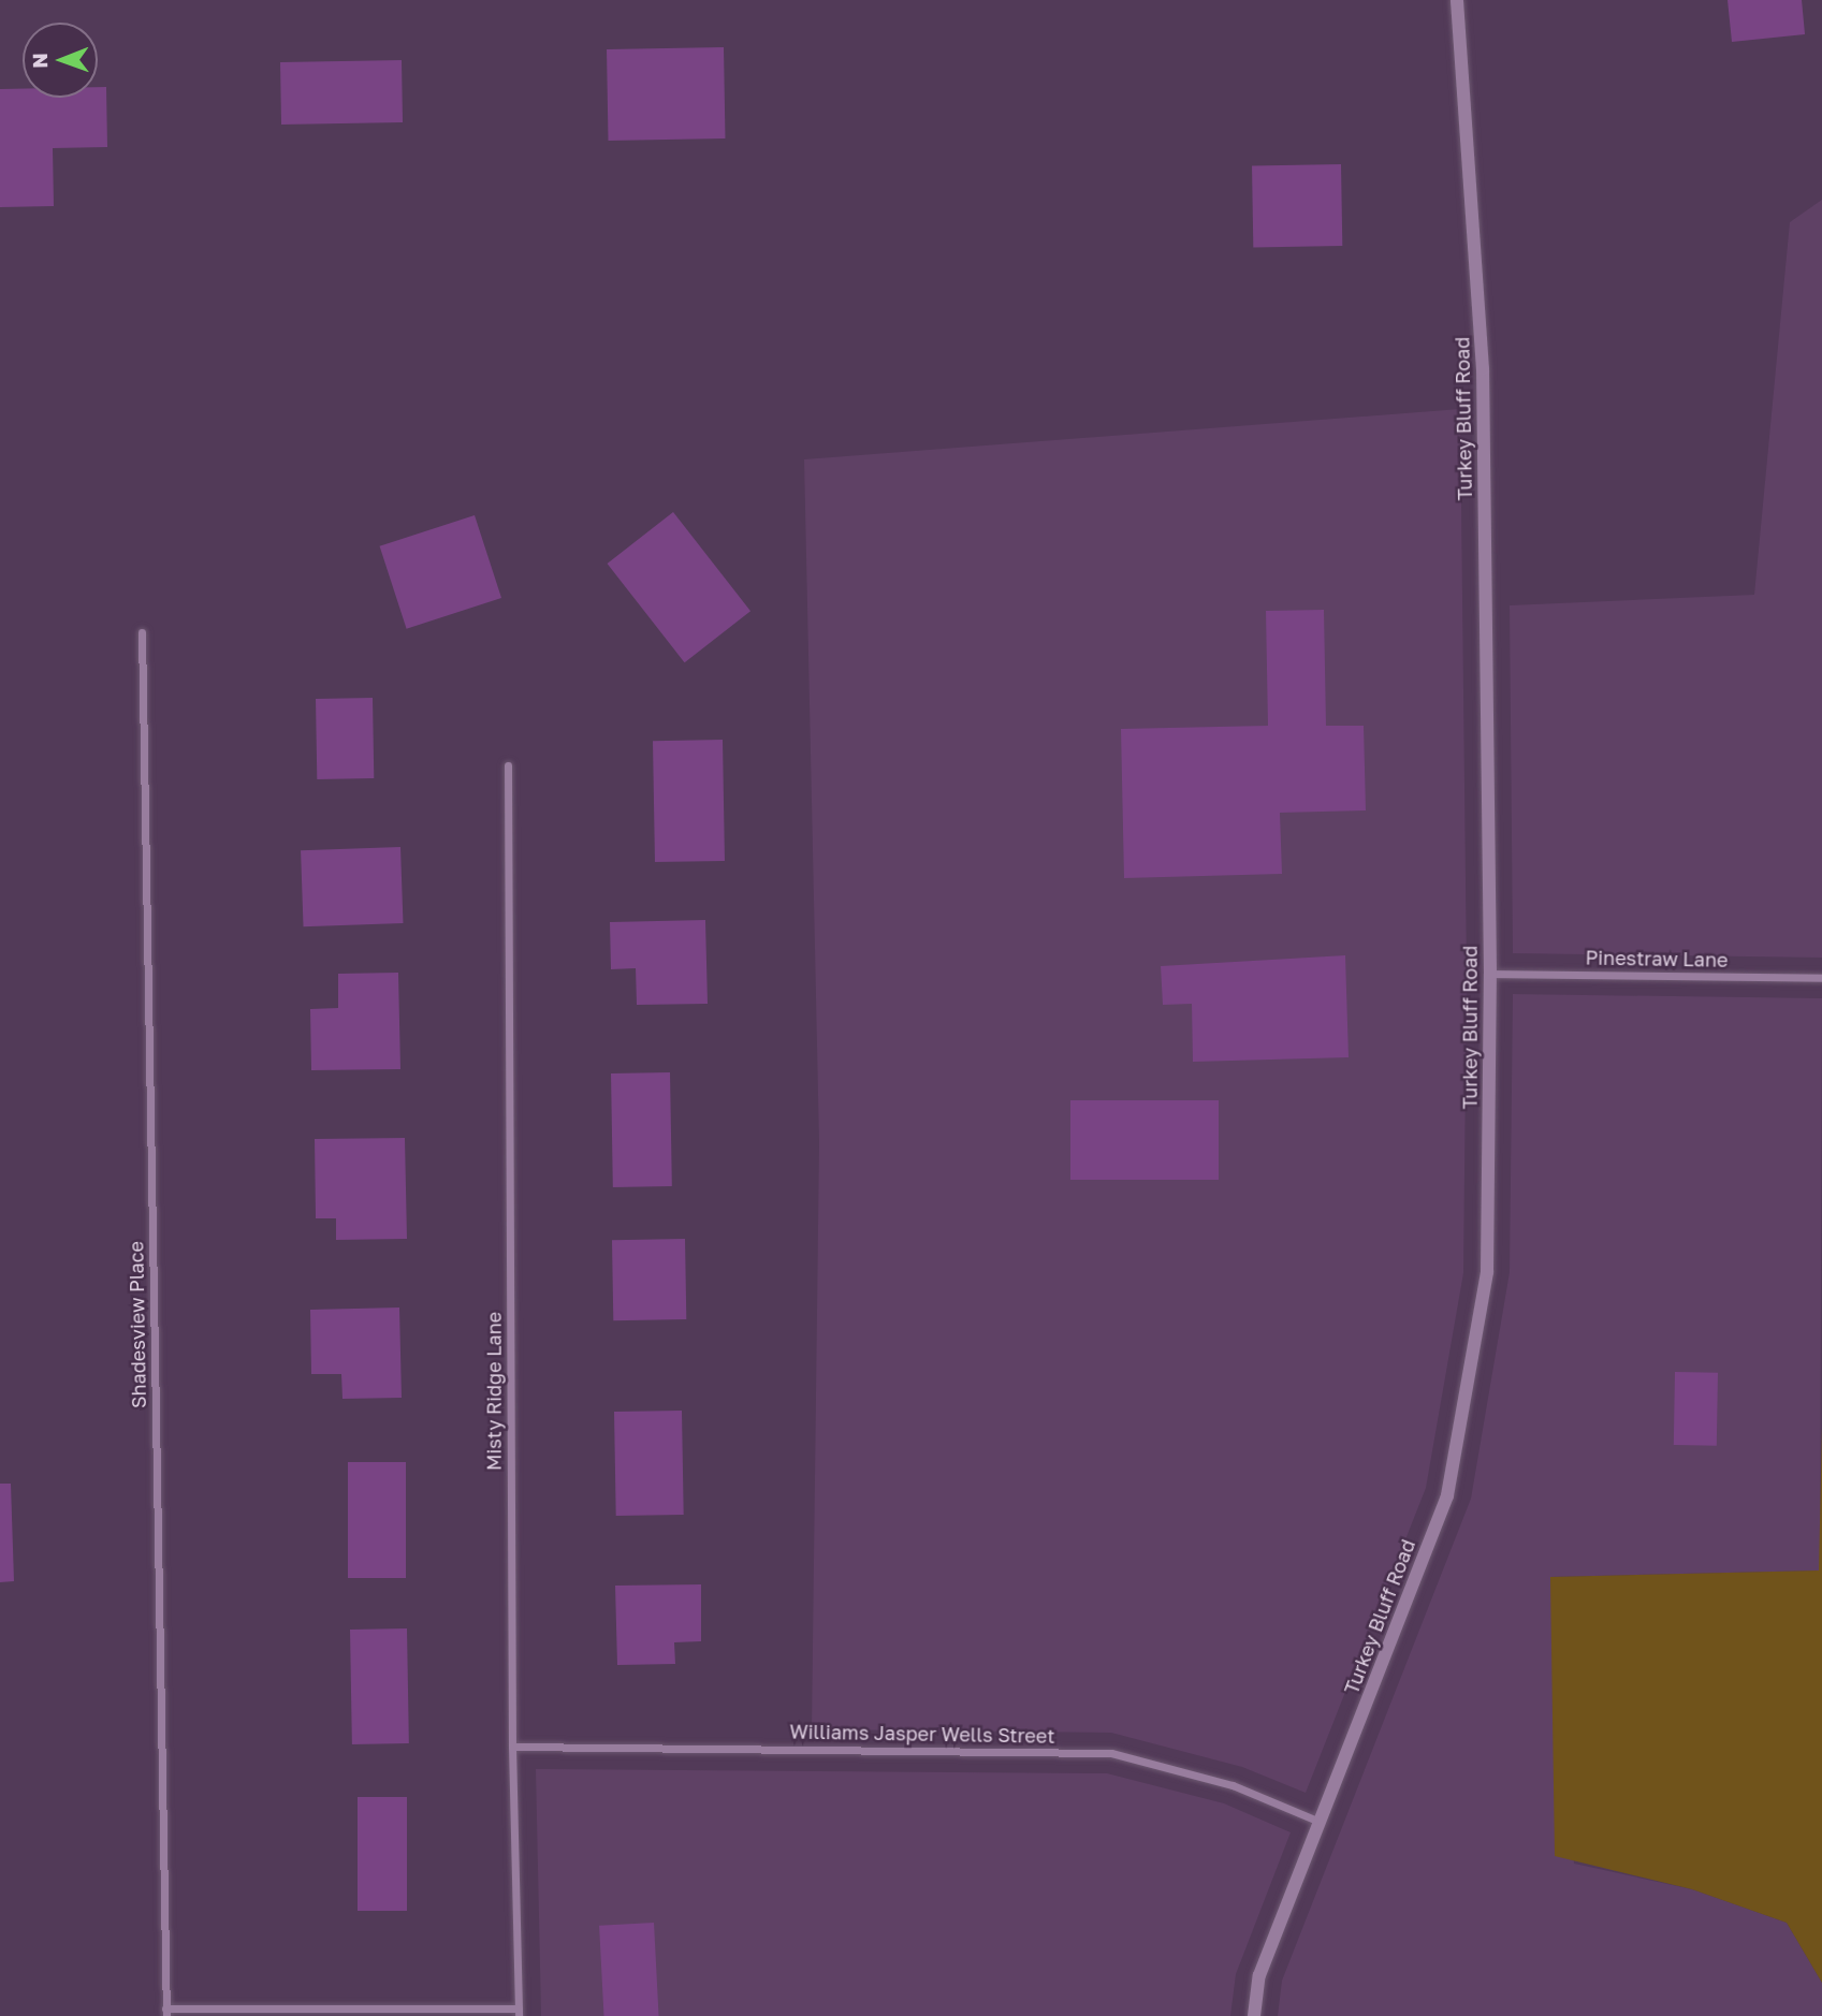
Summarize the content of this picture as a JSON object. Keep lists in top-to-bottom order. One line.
{"streets":{"street":["Turkey Bluff Road","Pinestraw Lane","Shadesview Place","Misty Ridge Lane","Williams Jasper Wells Street"]},"crossings":[["Turkey Bluff Road","Pinestraw Lane"],["Turkey Bluff Road","Williams Jasper Wells Street"],["Misty Ridge Lane","Williams Jasper Wells Street"]],"north":"left"}
